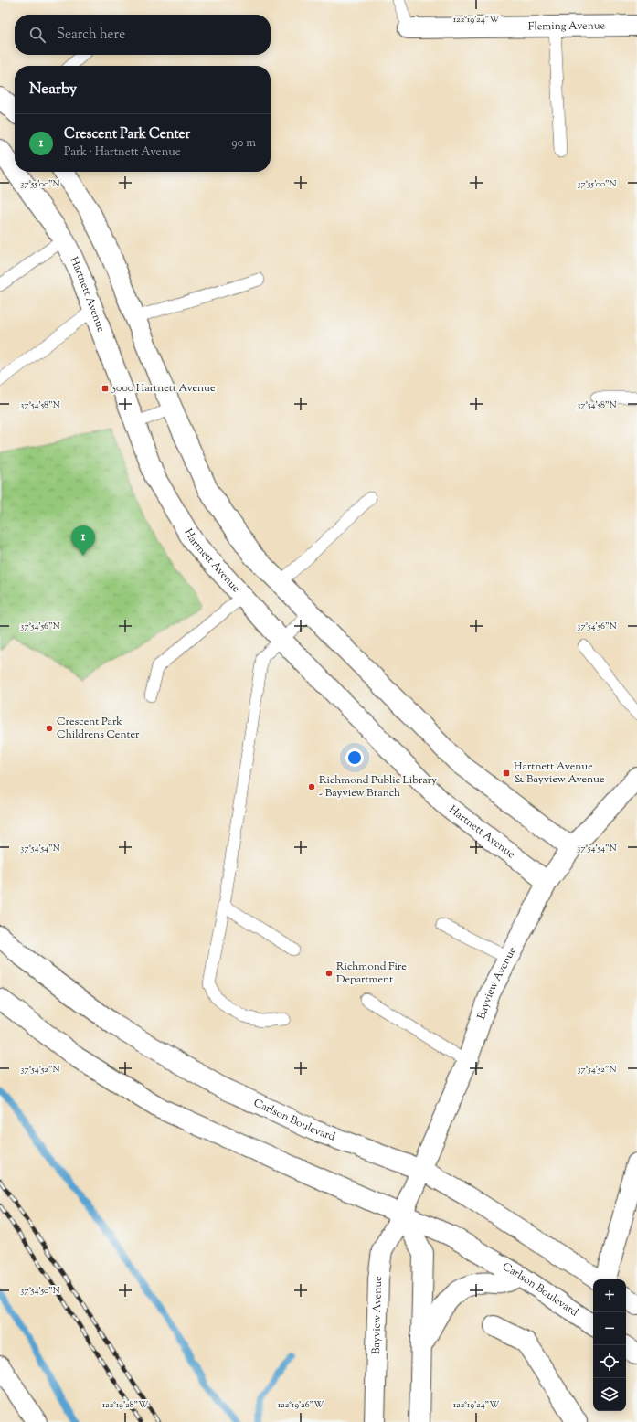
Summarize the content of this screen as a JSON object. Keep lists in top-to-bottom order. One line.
{"streets":{"main road":["Fleming Avenue","Hartnett Avenue","Bayview Avenue","Carlson Boulevard"]},"crossings":[["Hartnett Avenue","Bayview Avenue"],["Bayview Avenue","Carlson Boulevard"]],"places":{"transit":["5000 Hartnett Avenue","Hartnett Avenue & Bayview Avenue"],"other":["Crescent Park Childrens Center","Richmond Public Library - Bayview Branch","Richmond Fire Department"]},"page":{"search":"Search here","heading":"Nearby","list":[{"mark":"1","name":"Crescent Park Center","note":"Park · Hartnett Avenue","value":"90 m"}],"pins":"1","map_buttons":["+","−"]},"coordinates":["122°19'24\"W","37°55'00\"N","37°54'58\"N","37°54'56\"N","37°54'54\"N","37°54'52\"N","37°54'50\"N","122°19'28\"W","122°19'26\"W"]}
